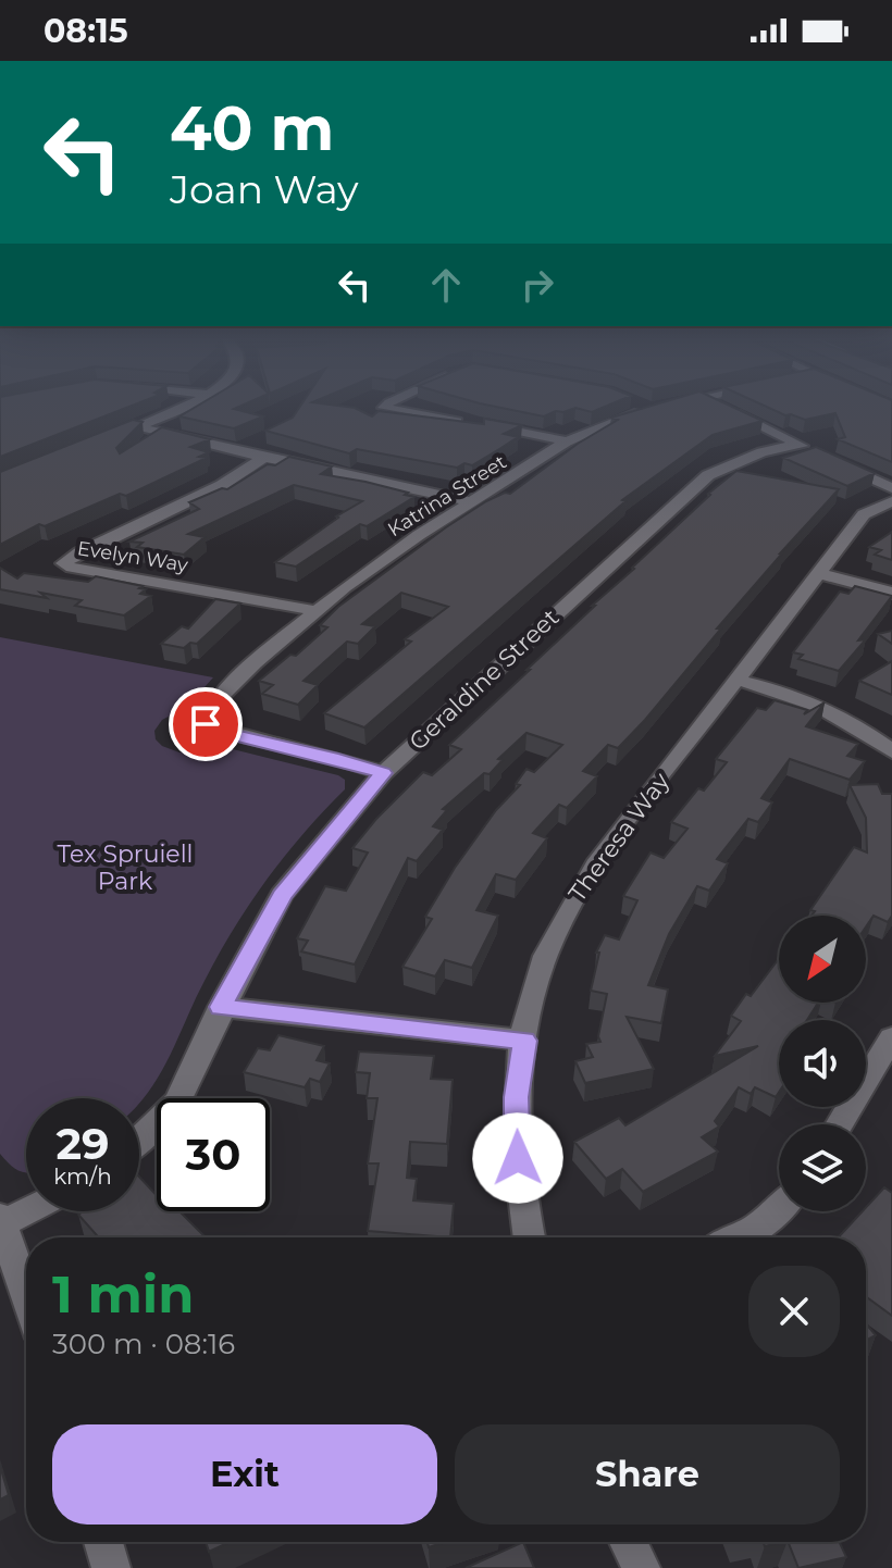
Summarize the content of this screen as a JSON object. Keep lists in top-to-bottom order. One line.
{"streets":{"street":["Katrina Street","Evelyn Way","Geraldine Street","Theresa Way"]},"crossings":[["Katrina Street","Evelyn Way"],["Katrina Street","Geraldine Street"]],"parks":["Tex Spruiell Park"],"north":"bottom left","page":{"status":"08:15","turn":["40 m","Joan Way"],"speed":"29 km/h","limit":"30","heading":["1 min","300 m · 08:16"],"buttons":["Exit","Share"]}}
